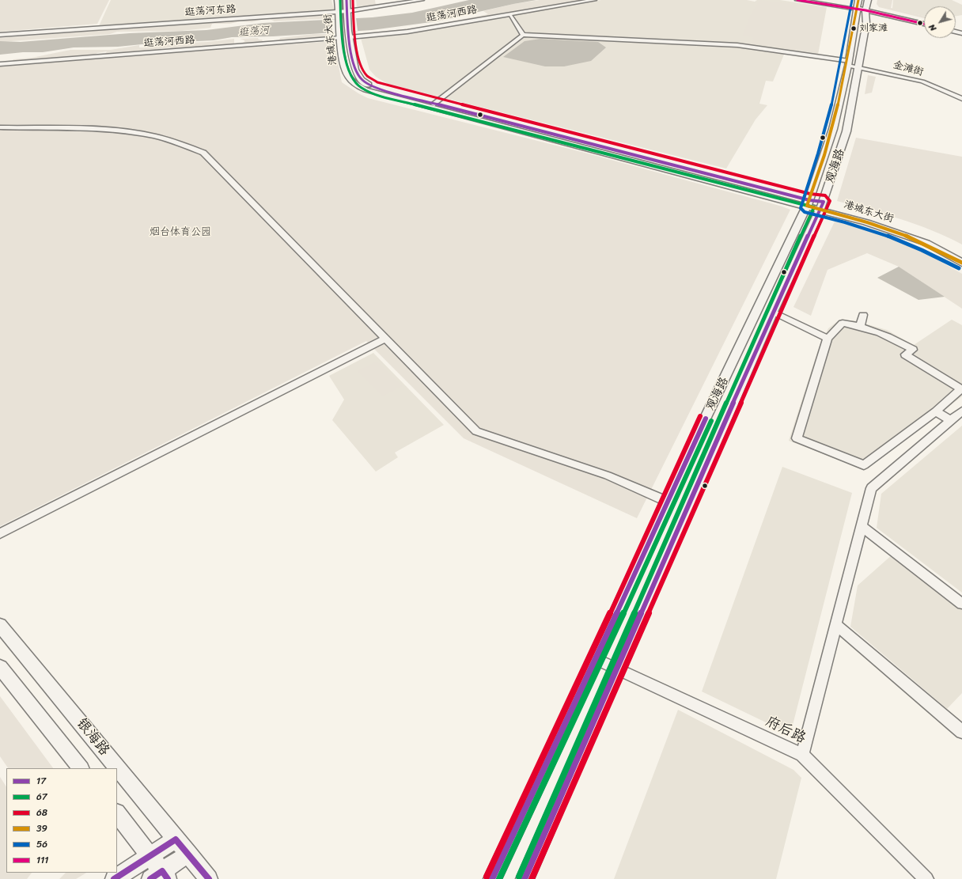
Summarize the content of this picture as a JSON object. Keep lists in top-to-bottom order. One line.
{"streets":{"main road":["港城东大街","观海路","银海路"],"street":["逛荡河东路","逛荡河西路","金滩街","府后路"]},"crossings":[["逛荡河东路","港城东大街"],["逛荡河西路","港城东大街"],["港城东大街","观海路"],["金滩街","观海路"],["观海路","府后路"]],"water":["逛荡河"],"parks":["烟台体育公园"],"places":["刘家滩"],"lines":["transit line 17","transit line 67","transit line 68","transit line 39","transit line 56","transit line 111"],"legend":["17","67","68","39","56","111"],"north":"bottom left"}
